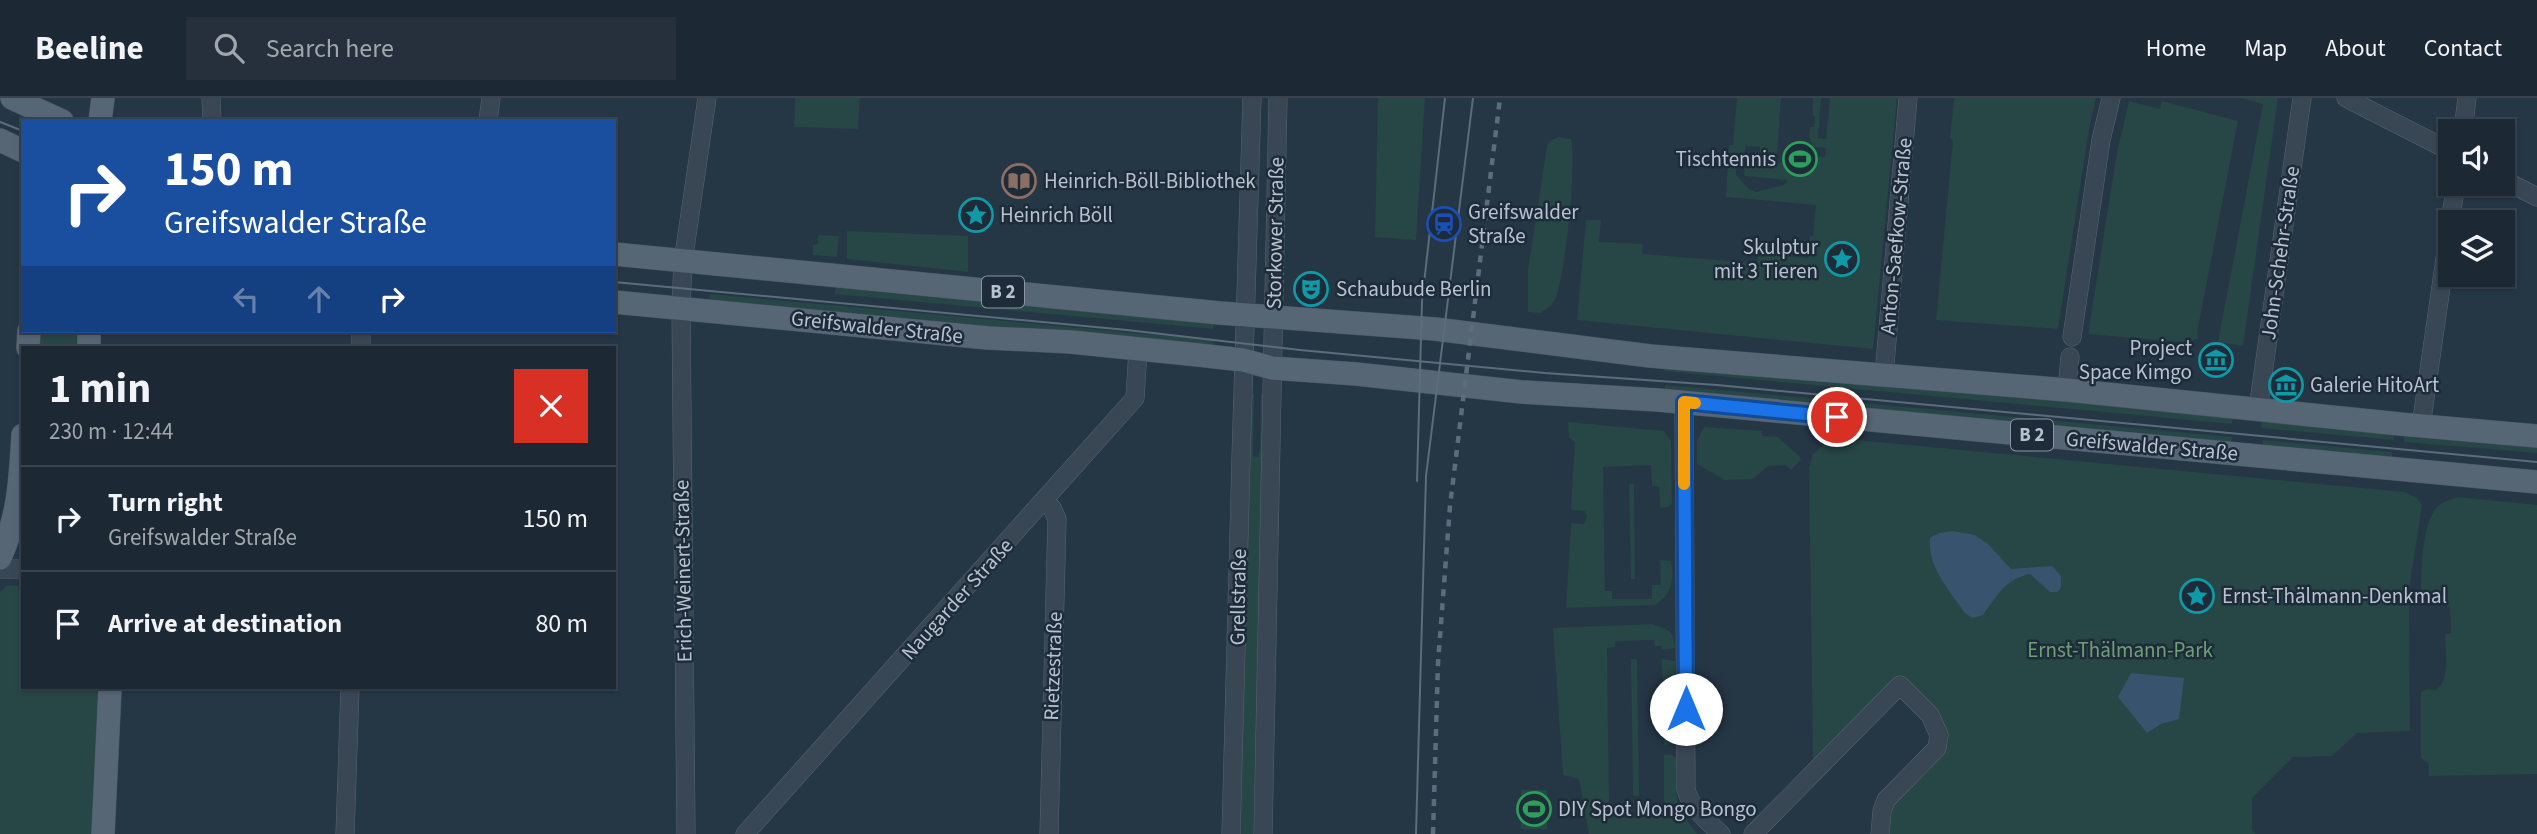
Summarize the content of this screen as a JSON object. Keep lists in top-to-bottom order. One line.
{"streets":{"main road":["B 2","Greifswalder Straße"],"street":["Storkower Straße","Anton-Saefkow-Straße","John-Schehr-Straße","Erich-Weinert-Straße","Grellstraße","Naugarder Straße","Rietzestraße"]},"crossings":[["Storkower Straße","B 2"],["Storkower Straße","Greifswalder Straße"],["Storkower Straße","Grellstraße"],["Anton-Saefkow-Straße","B 2"],["John-Schehr-Straße","B 2"],["Greifswalder Straße","Erich-Weinert-Straße"],["Greifswalder Straße","Grellstraße"],["Greifswalder Straße","Naugarder Straße"],["Naugarder Straße","Rietzestraße"]],"parks":["Ernst-Thälmann-Park"],"places":{"sports":["Tischtennis","DIY Spot Mongo Bongo"],"library":["Heinrich-Böll-Bibliothek"],"place":["Heinrich Böll","Skulptur mit 3 Tieren","Ernst-Thälmann-Denkmal"],"station":["Greifswalder Straße"],"theatre":["Schaubude Berlin"],"museum":["Project Space Kimgo","Galerie HitoArt"]},"page":{"header":"Beeline","search":"Search here","nav":["Home","Map","About","Contact"],"turn":["150 m","Greifswalder Straße"],"heading":["1 min","230 m · 12:44"],"list":[{"name":"Turn right","note":"Greifswalder Straße","value":"150 m"},{"name":"Arrive at destination","value":"80 m"}]}}
